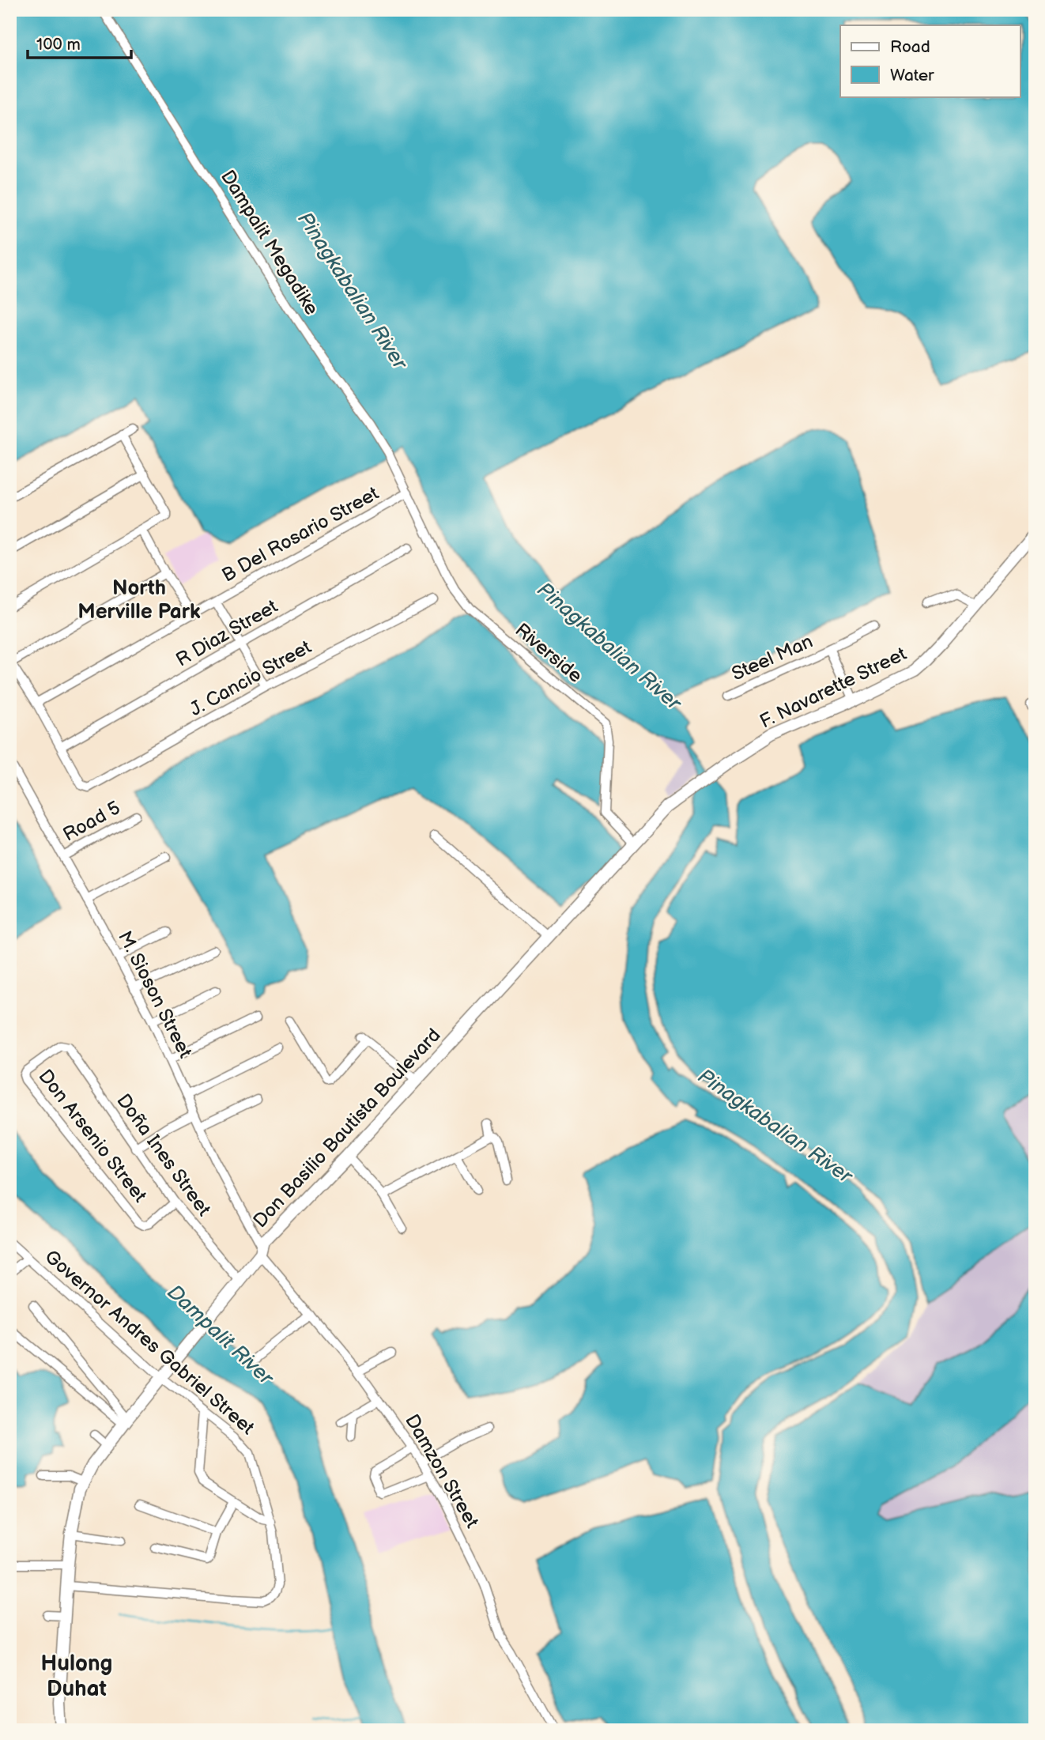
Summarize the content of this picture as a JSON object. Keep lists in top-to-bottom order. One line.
{"streets":{"main road":["F. Navarette Street","Don Basilio Bautista Boulevard"],"street":["Dampalit Megadike","B Del Rosario Street","R Diaz Street","Riverside","Steel Man","J. Cancio Street","Road 5","M. Sioson Street","Don Arsenio Street","Doña Ines Street","Governor Andres Gabriel Street","Damzon Street"]},"crossings":[["Dampalit Megadike","B Del Rosario Street"],["Dampalit Megadike","Riverside"],["B Del Rosario Street","Riverside"],["R Diaz Street","J. Cancio Street"],["Riverside","Don Basilio Bautista Boulevard"],["Steel Man","F. Navarette Street"],["F. Navarette Street","Don Basilio Bautista Boulevard"],["Road 5","M. Sioson Street"],["M. Sioson Street","Don Basilio Bautista Boulevard"],["M. Sioson Street","Damzon Street"],["Don Basilio Bautista Boulevard","Doña Ines Street"],["Don Basilio Bautista Boulevard","Governor Andres Gabriel Street"],["Don Basilio Bautista Boulevard","Damzon Street"],["Don Arsenio Street","Doña Ines Street"]],"districts":["North Merville Park","Hulong Duhat"],"water":["Pinagkabalian River","Dampalit River"],"legend":["Road","Water"],"scale_bar":"100 m"}
